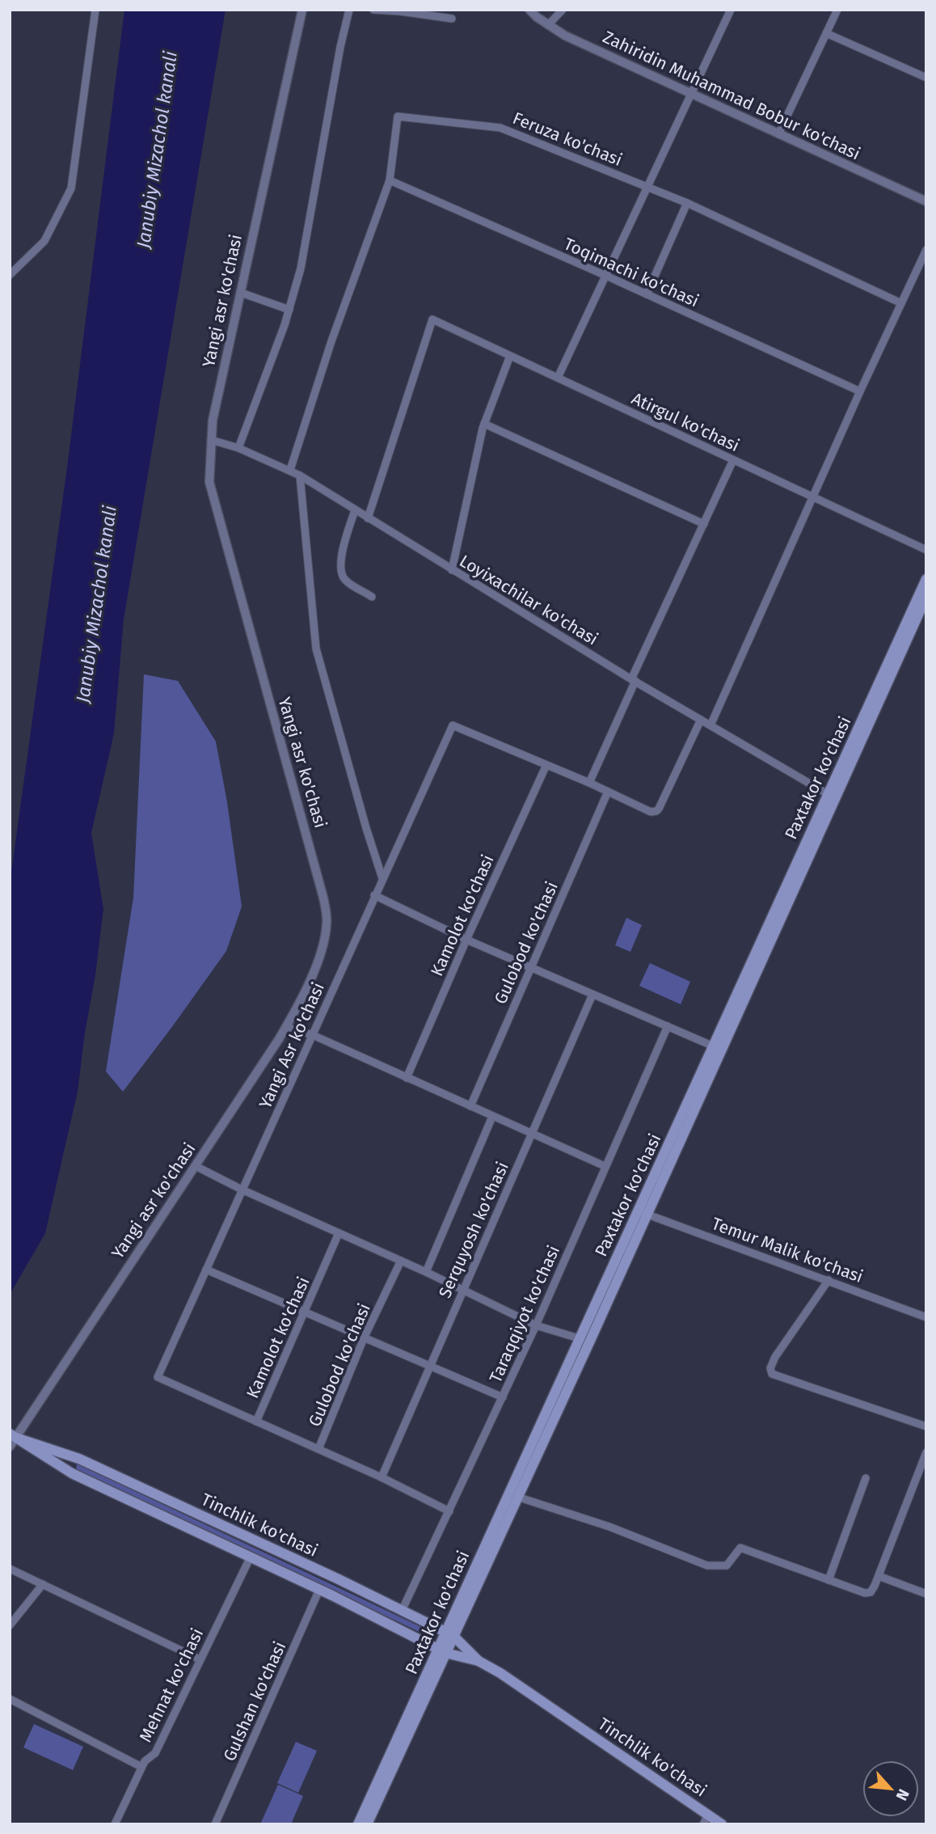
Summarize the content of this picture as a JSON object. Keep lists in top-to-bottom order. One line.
{"streets":{"main road":["Paxtakor ko'chasi","Tinchlik ko'chasi"],"street":["Zahiridin Muhammad Bobur ko'chasi","Feruza ko'chasi","Toqimachi ko'chasi","Yangi asr ko'chasi","Atirgul ko'chasi","Loyixachilar ko'chasi","Kamolot ko'chasi","Gulobod ko'chasi","Yangi Asr ko'chasi","Serquyosh ko'chasi","Temur Malik ko'chasi","Taraqqiyot ko'chasi","Mehnat ko'chasi","Gulshan ko'chasi"]},"crossings":[["Feruza ko'chasi","Toqimachi ko'chasi"],["Feruza ko'chasi","Loyixachilar ko'chasi"],["Yangi asr ko'chasi","Loyixachilar ko'chasi"],["Yangi asr ko'chasi","Tinchlik ko'chasi"],["Atirgul ko'chasi","Loyixachilar ko'chasi"],["Loyixachilar ko'chasi","Paxtakor ko'chasi"],["Paxtakor ko'chasi","Temur Malik ko'chasi"],["Paxtakor ko'chasi","Tinchlik ko'chasi"],["Kamolot ko'chasi","Yangi Asr ko'chasi"],["Taraqqiyot ko'chasi","Tinchlik ko'chasi"],["Tinchlik ko'chasi","Mehnat ko'chasi"],["Tinchlik ko'chasi","Gulshan ko'chasi"]],"water":["Janubiy Mizachol kanali"],"north":"bottom right"}
